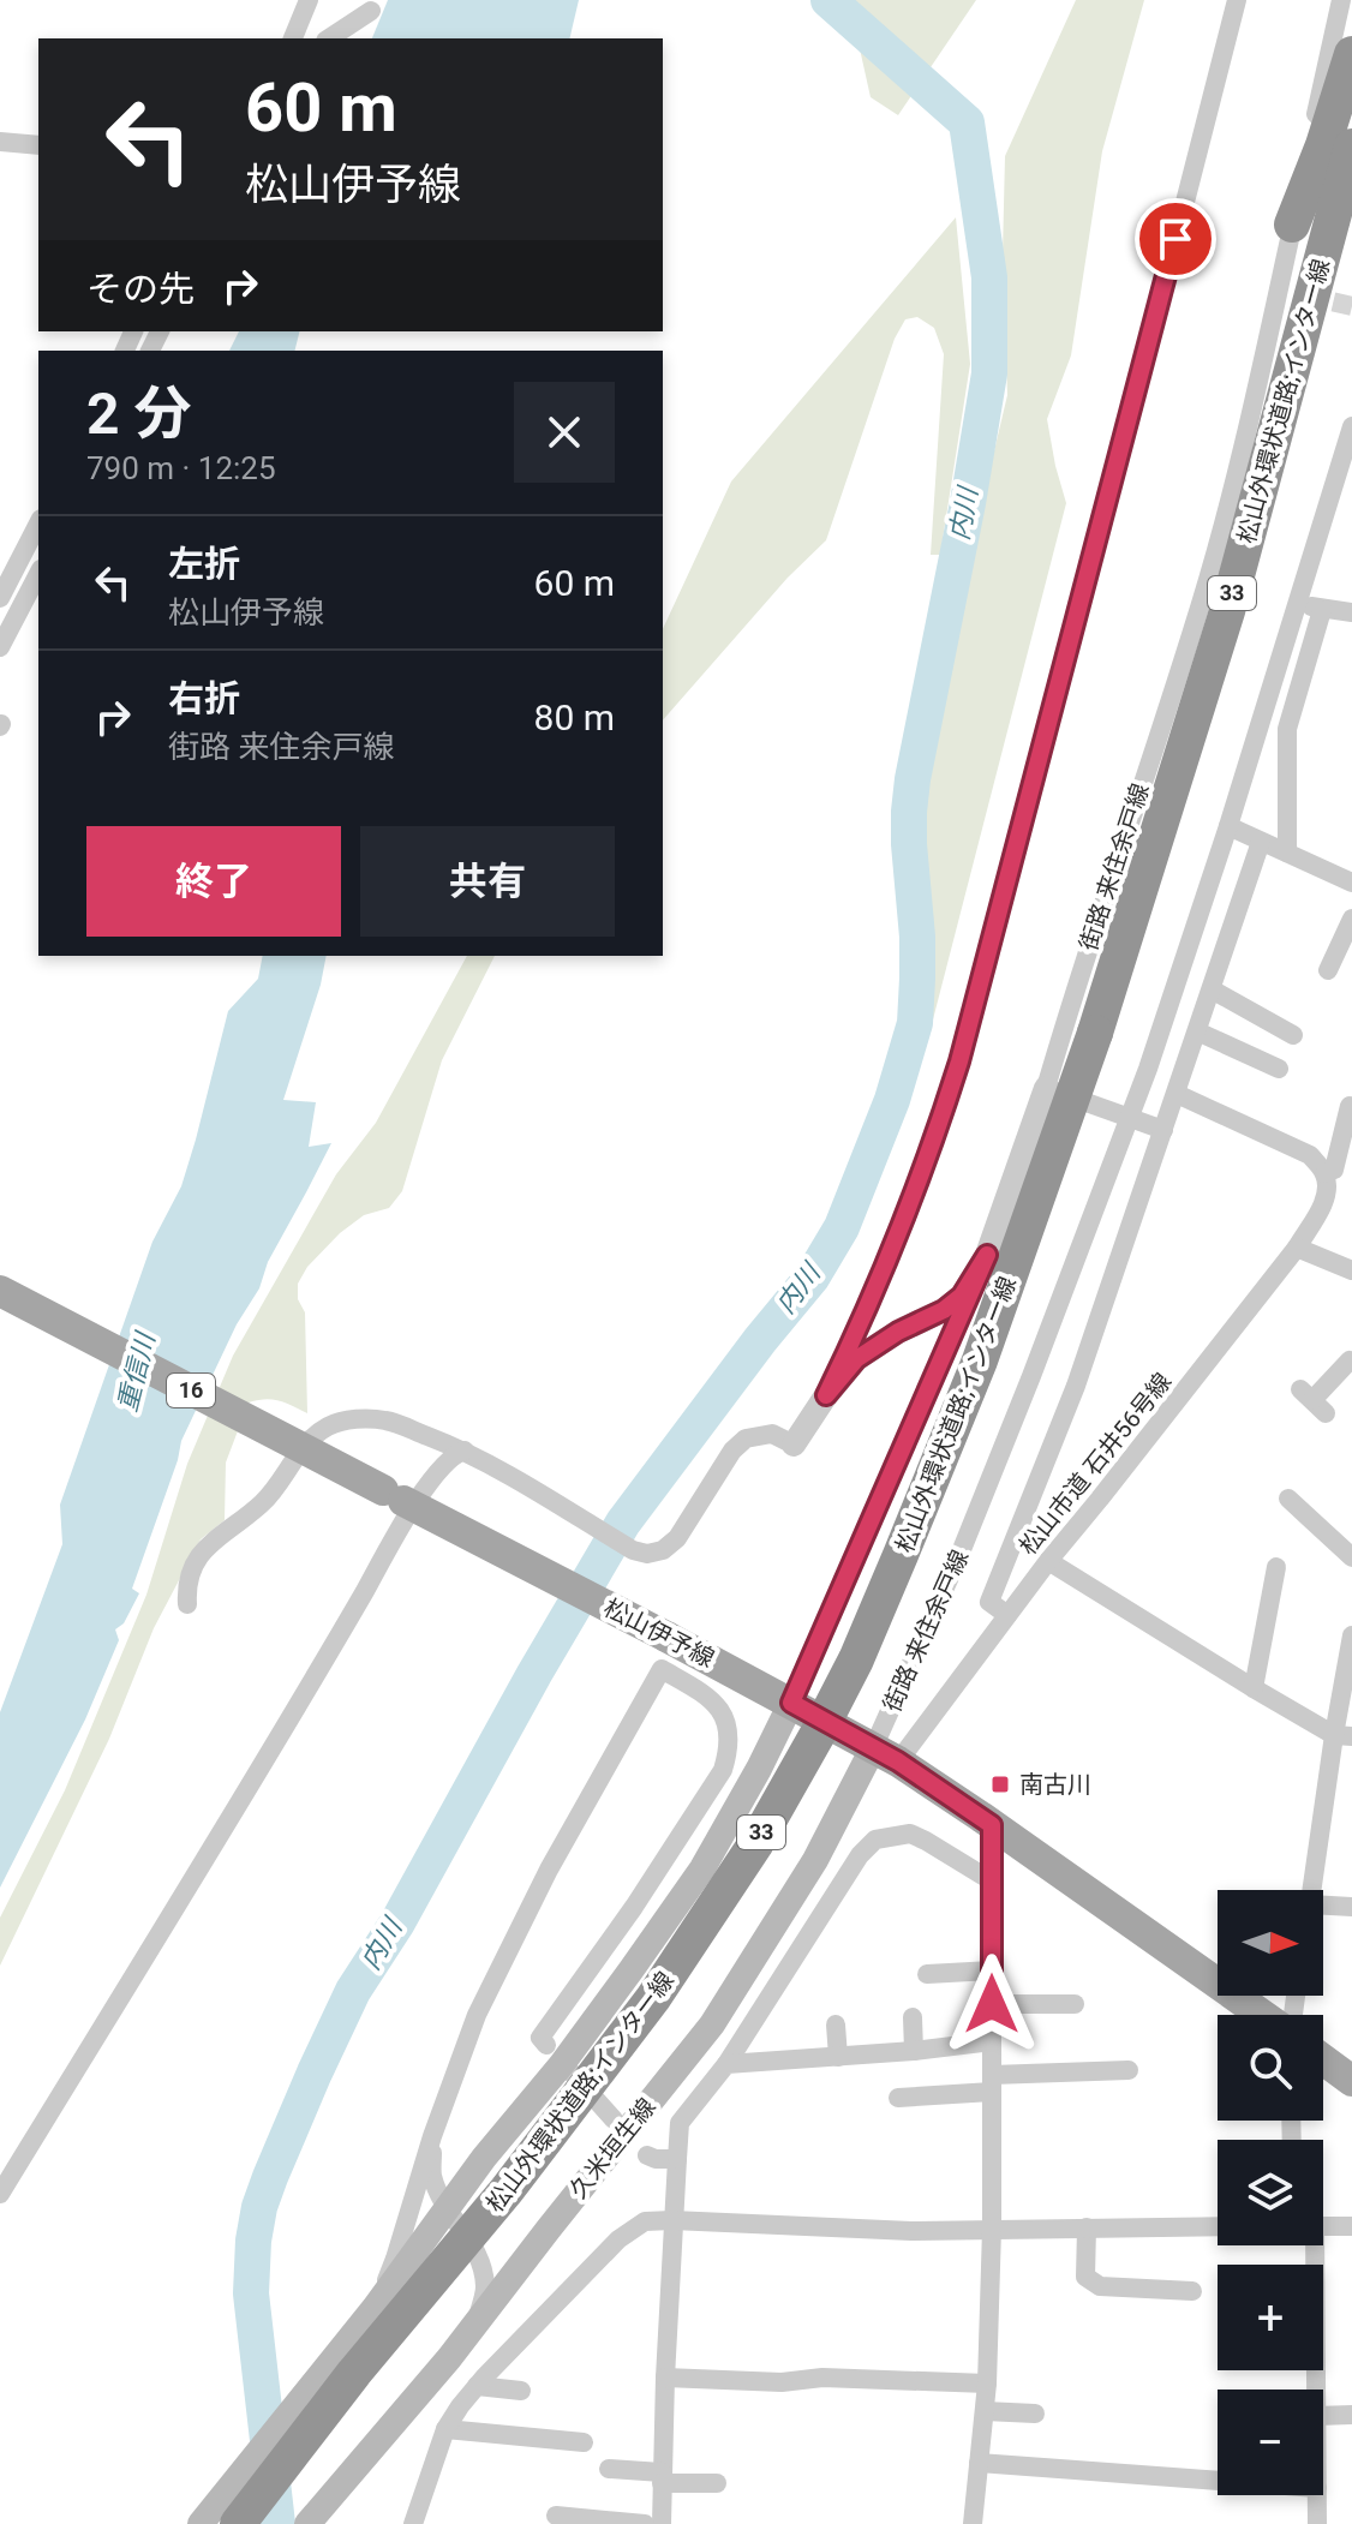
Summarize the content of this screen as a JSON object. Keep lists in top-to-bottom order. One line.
{"streets":{"highway":["松山外環状道路;インター線","33"],"main road":["16","松山伊予線","久米垣生線"],"street":["街路 来住余戸線","松山市道 石井56号線"]},"crossings":[["街路 来住余戸線","松山市道 石井56号線"],["街路 来住余戸線","松山伊予線"],["街路 来住余戸線","久米垣生線"],["松山市道 石井56号線","松山伊予線"],["松山市道 石井56号線","久米垣生線"],["松山伊予線","久米垣生線"]],"water":["内川","重信川"],"places":{"transit":["南古川"]},"north":"right","page":{"turn":["60 m","松山伊予線"],"then":"その先","heading":["2 分","790 m · 12:25"],"list":[{"name":"左折","note":"松山伊予線","value":"60 m"},{"name":"右折","note":"街路 来住余戸線","value":"80 m"}],"buttons":["終了","共有"],"map_buttons":["+","−"]}}
